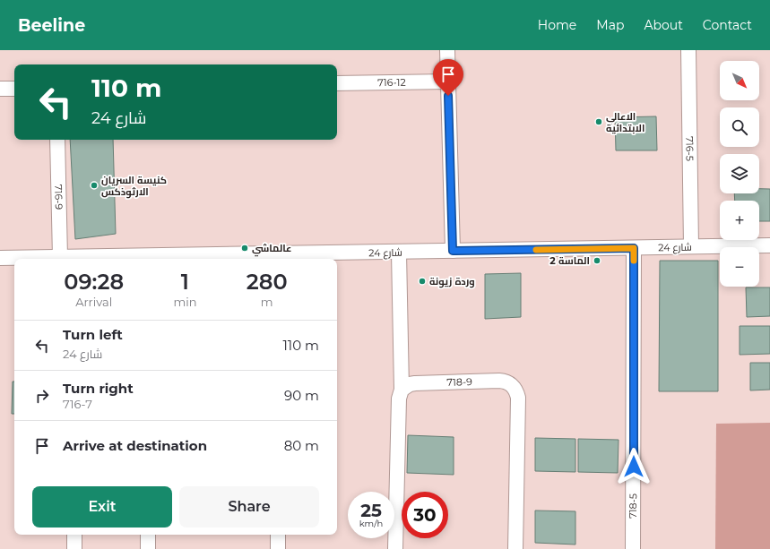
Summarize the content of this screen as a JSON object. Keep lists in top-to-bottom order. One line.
{"streets":{"street":["716-12","716-5","716-9","شارع 24","718-9","718-5"]},"crossings":[["716-5","شارع 24"],["716-9","شارع 24"],["شارع 24","718-5"]],"places":["الاعالي الابتدائية","كنيسة السريان الارثوذكس","عالماشي","الماسة 2","وردة زيونة"],"north":"bottom right","page":{"header":"Beeline","nav":["Home","Map","About","Contact"],"map_buttons":["+","−"],"turn":["110 m","شارع 24"],"eta":["09:28","Arrival","1","min","280","m"],"list":[{"name":"Turn left","note":"شارع 24","value":"110 m"},{"name":"Turn right","note":"716-7","value":"90 m"},{"name":"Arrive at destination","value":"80 m"}],"buttons":["Exit","Share"],"speed":"25 km/h","limit":"30"}}
